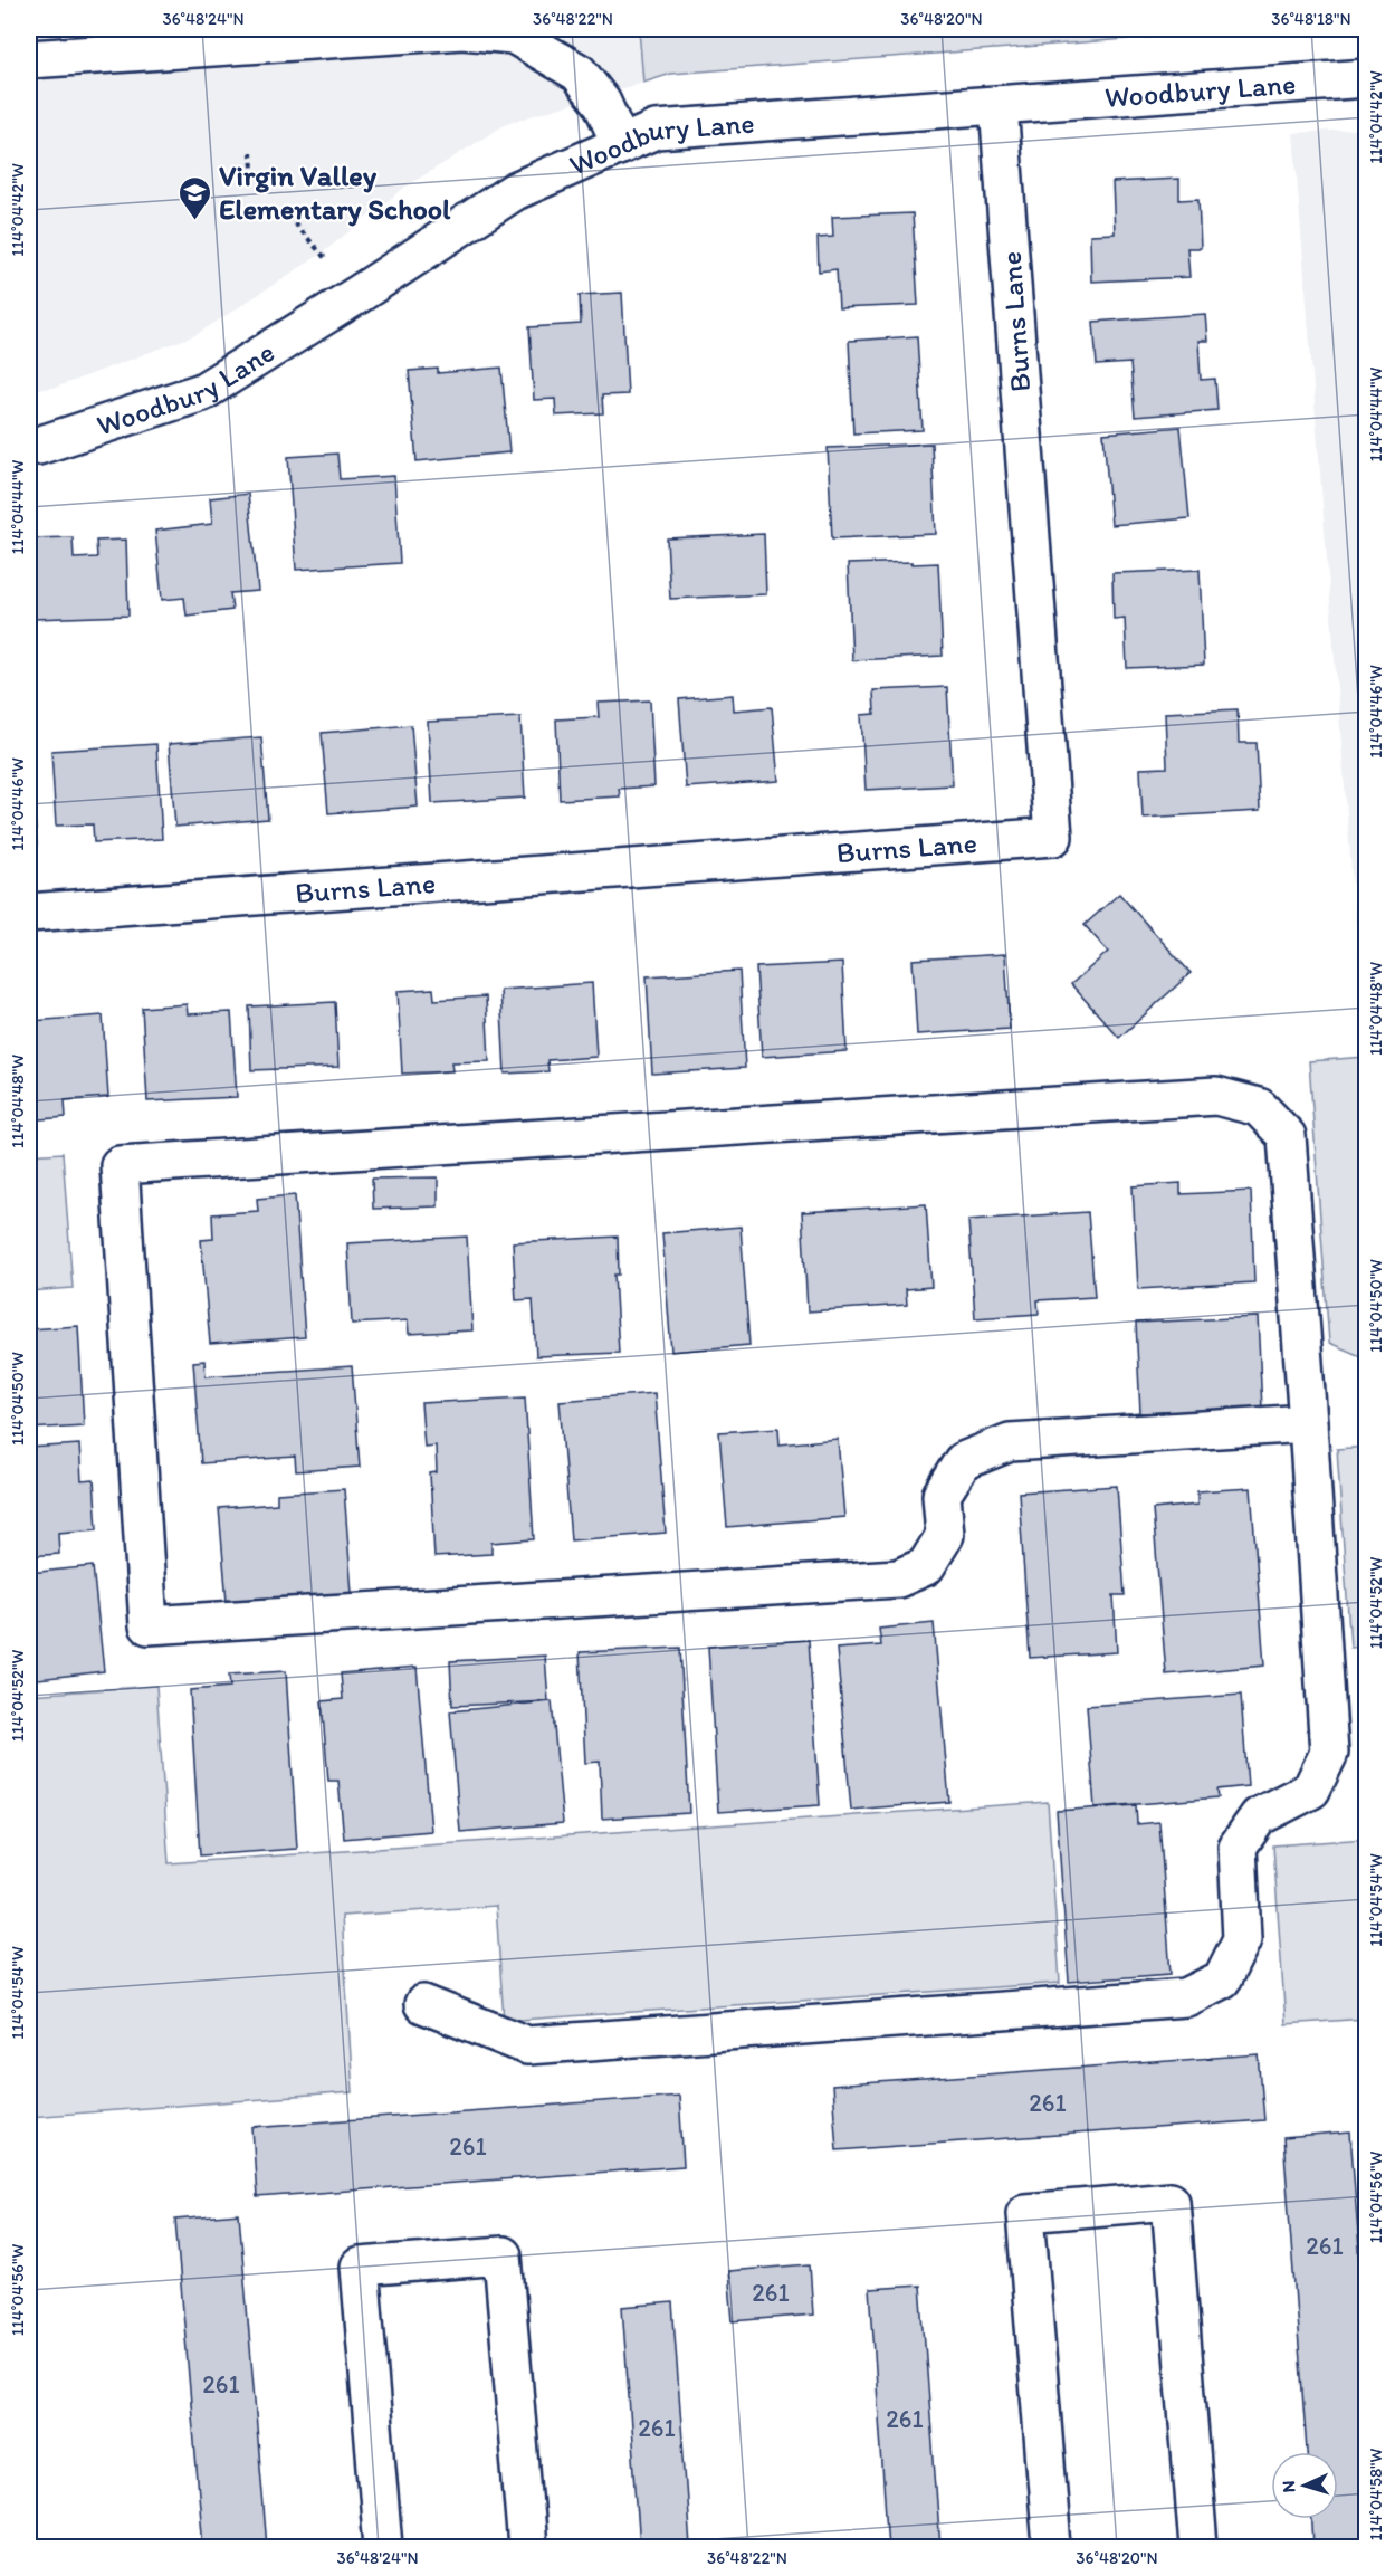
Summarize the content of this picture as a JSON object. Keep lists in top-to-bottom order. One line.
{"streets":{"street":["Woodbury Lane","Burns Lane"]},"crossings":[["Woodbury Lane","Burns Lane"]],"places":{"school or university":["Virgin Valley Elementary School"]},"house_numbers":["261","261","261","261","261","261","261"],"north":"left","coordinates":["36°48'24\"N","36°48'22\"N","36°48'20\"N","36°48'18\"N","114°04'42\"W","114°04'44\"W","114°04'46\"W","114°04'48\"W","114°04'50\"W","114°04'52\"W","114°04'54\"W","114°04'56\"W","114°04'58\"W"]}
